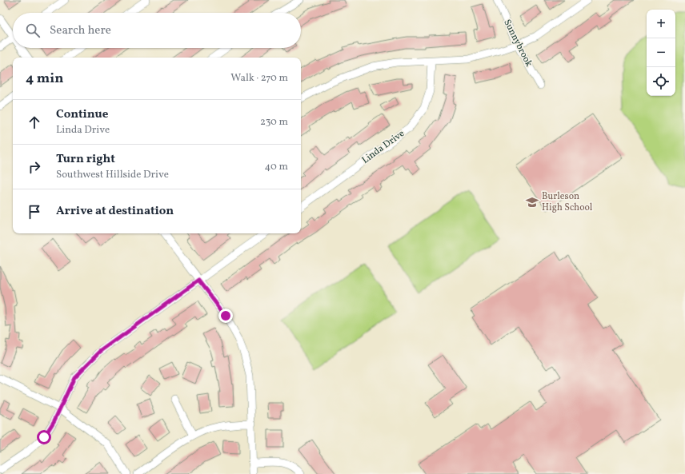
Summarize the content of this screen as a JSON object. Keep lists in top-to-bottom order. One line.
{"streets":{"street":["Sunnybrook","Linda Drive"]},"places":{"school or university":["Burleson High School"]},"page":{"map_buttons":["+","−"],"search":"Search here","heading":["4 min","Walk · 270 m"],"list":[["Continue","Linda Drive","230 m"],["Turn right","Southwest Hillside Drive","40 m"],"Arrive at destination"]}}
